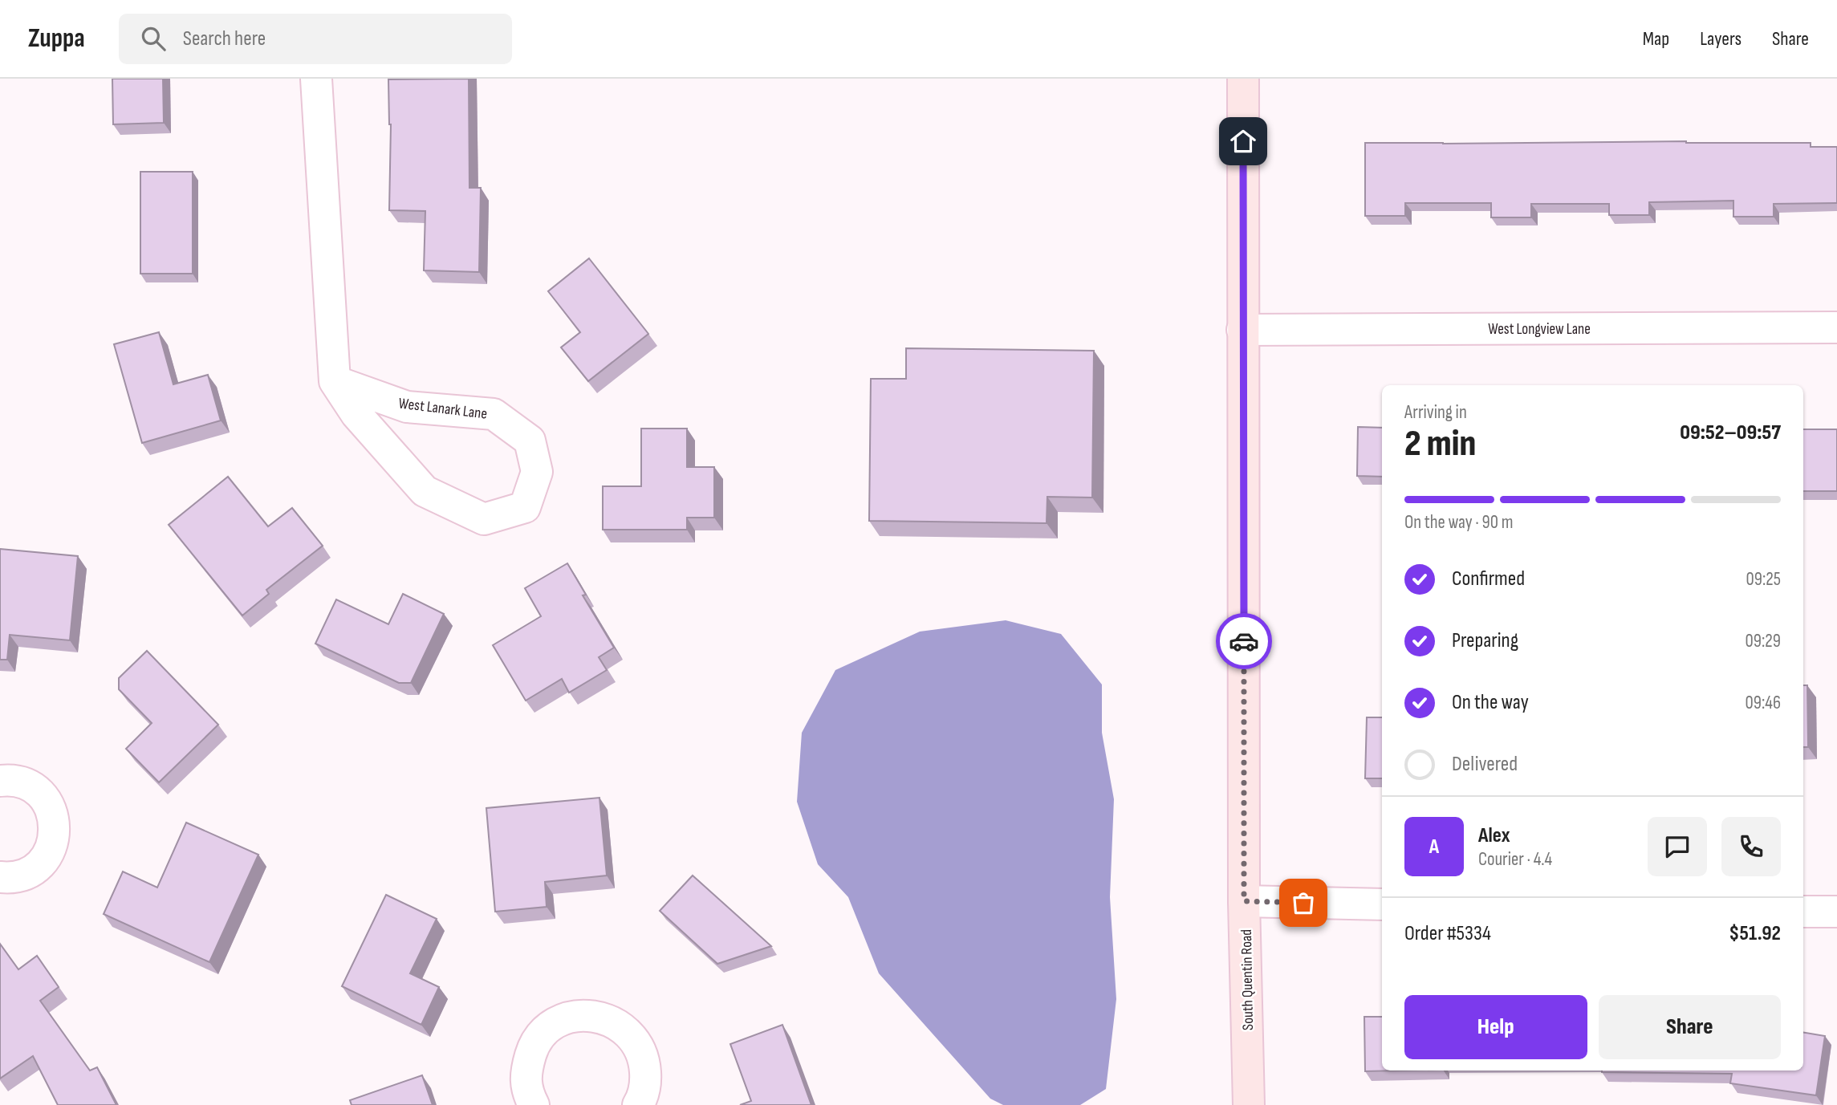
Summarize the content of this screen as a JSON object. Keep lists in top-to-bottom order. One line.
{"streets":{"main road":["South Quentin Road"],"street":["West Longview Lane","West Lanark Lane"]},"crossings":[["West Longview Lane","South Quentin Road"]],"page":{"header":"Zuppa","search":"Search here","nav":["Map","Layers","Share"],"heading":["2 min","Arriving in","09:52–09:57"],"panel":["Alex","Courier · 4.4","Order #5334","$51.92"],"bar":"On the way · 90 m","list":[["Confirmed","09:25"],["Preparing","09:29"],["On the way","09:46"],"Delivered"],"round":"A","buttons":["Help","Share"]}}
